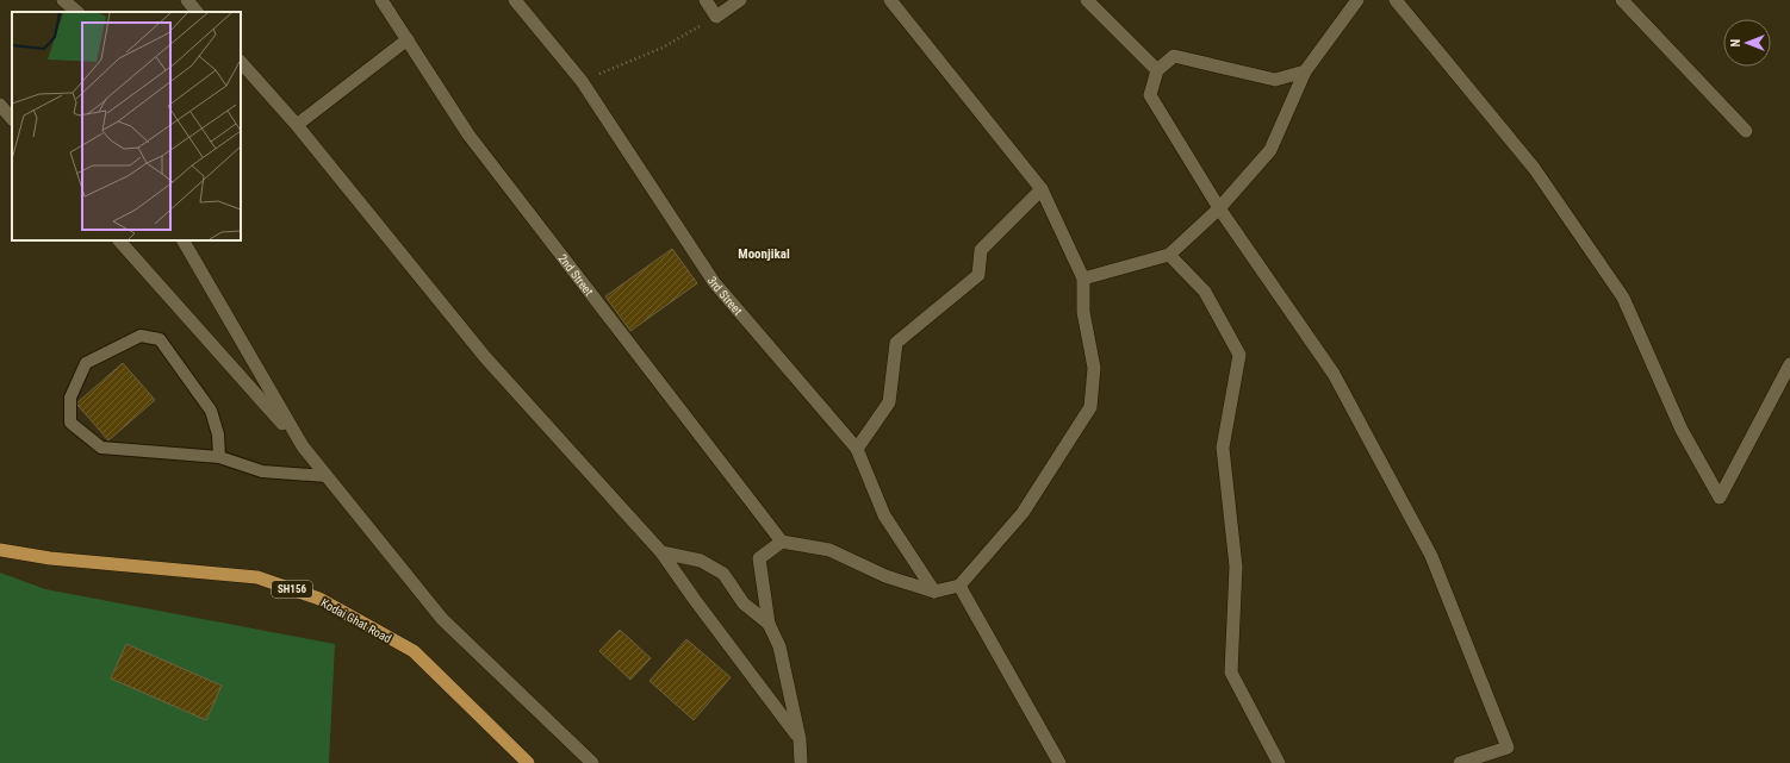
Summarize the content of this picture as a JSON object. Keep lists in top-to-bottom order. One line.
{"streets":{"main road":["SH156","Kodai Ghat Road"],"street":["2nd Street","3rd Street"]},"districts":["Moonjikal"],"north":"left"}
